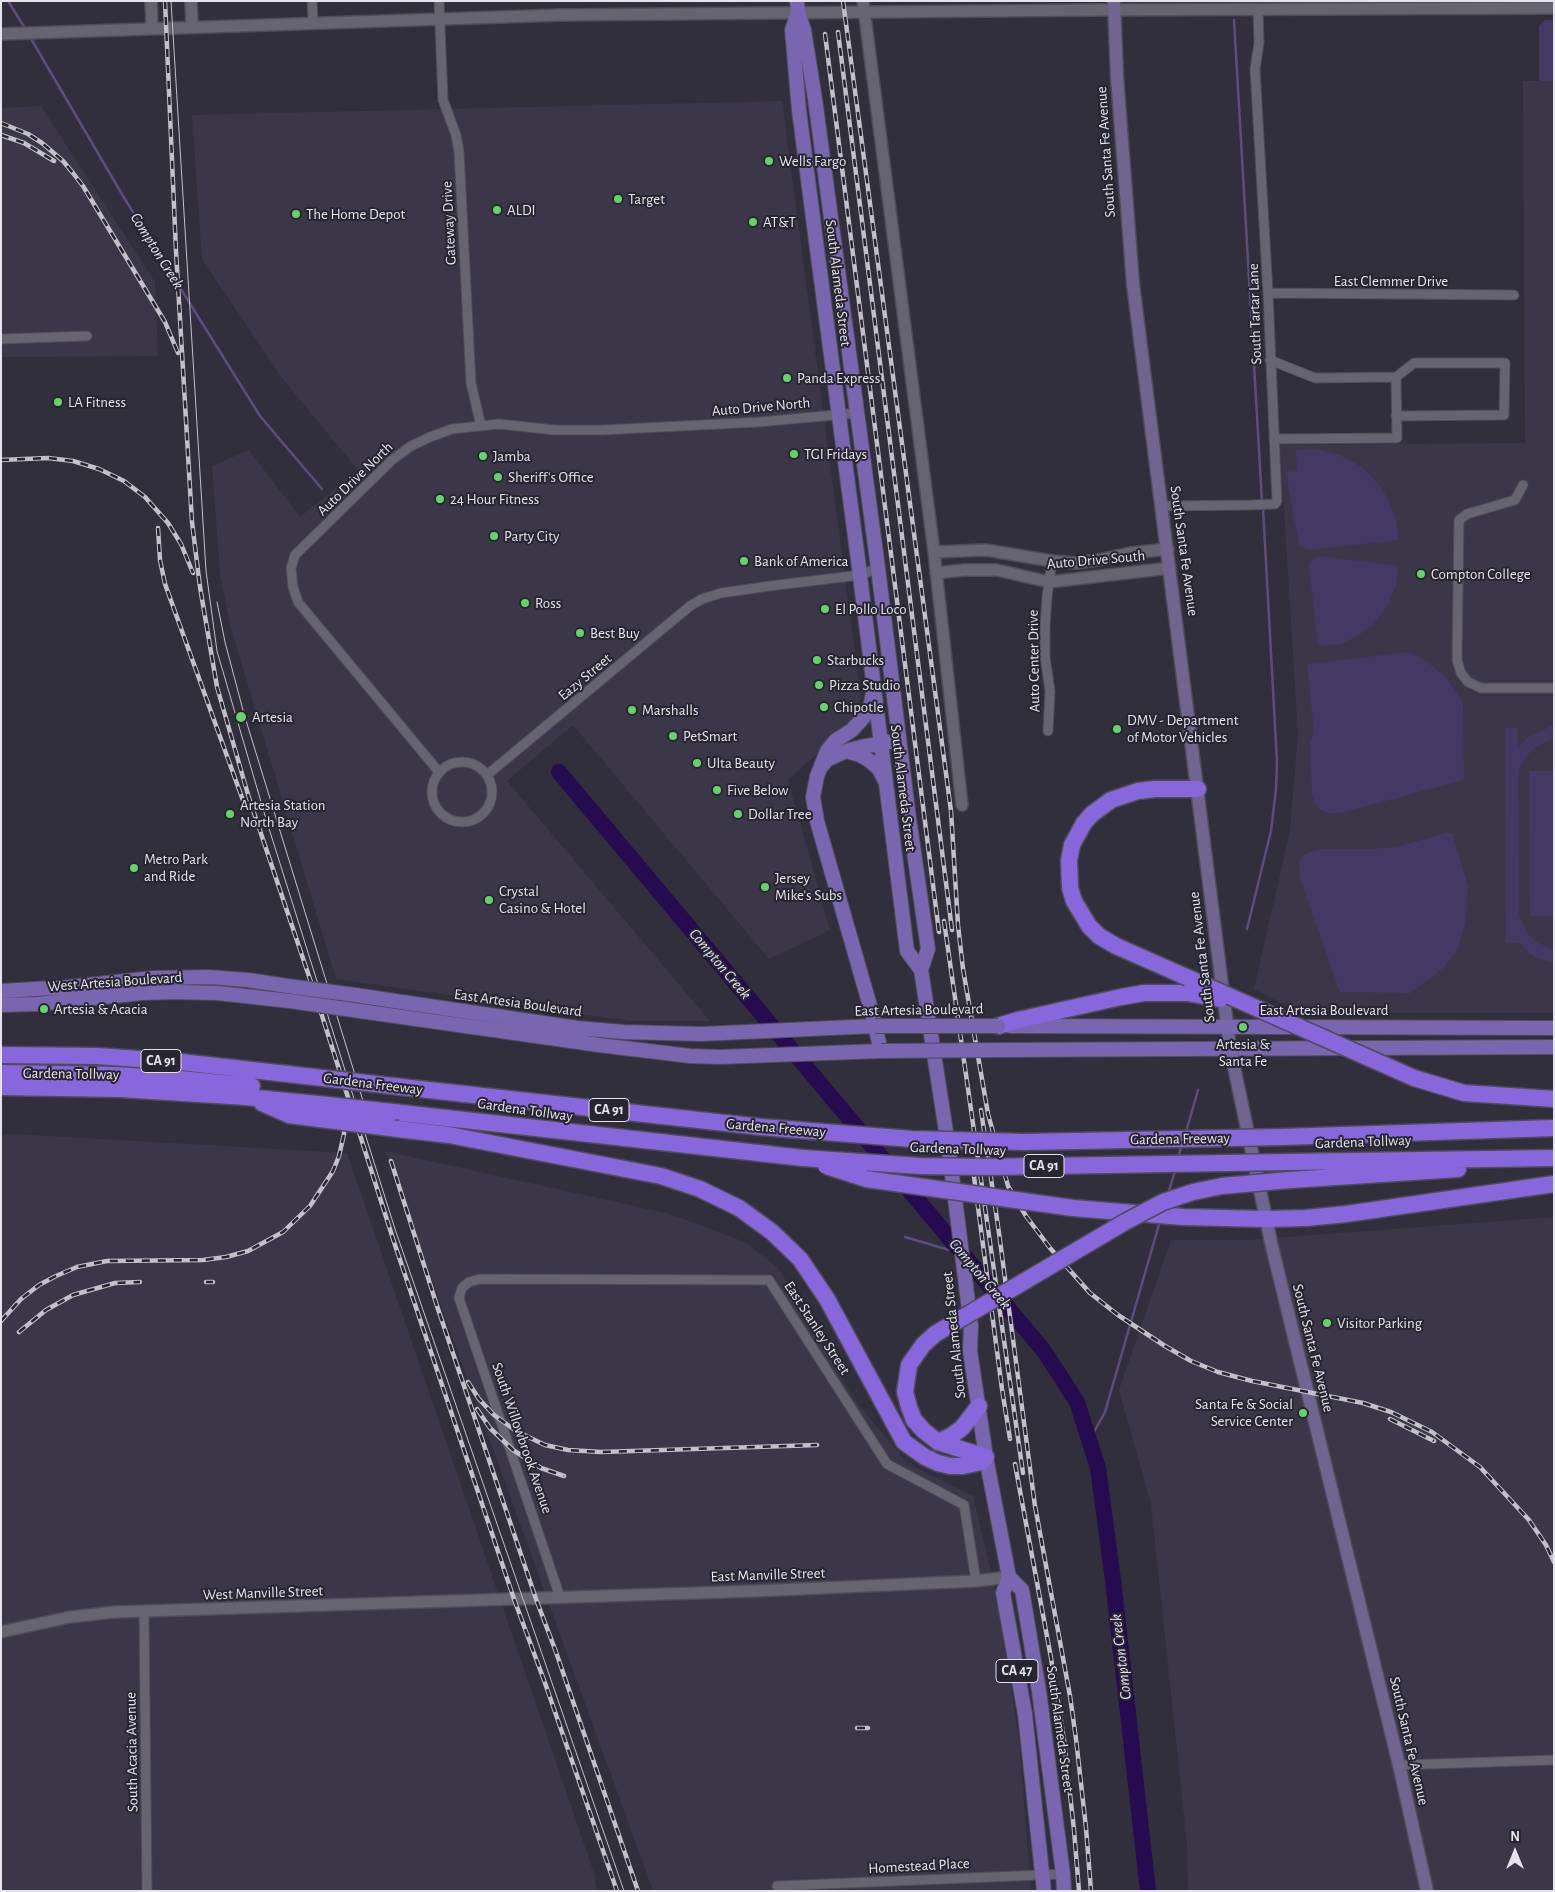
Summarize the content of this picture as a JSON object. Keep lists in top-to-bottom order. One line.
{"streets":{"highway":["CA 91","Gardena Tollway","Gardena Freeway"],"main road":["South Santa Fe Avenue","South Alameda Street","West Artesia Boulevard","East Artesia Boulevard","CA 47"],"street":["Gateway Drive","East Clemmer Drive","South Tartar Lane","Auto Drive North","Auto Drive South","Auto Center Drive","Eazy Street","East Stanley Street","South Willowbrook Avenue","East Manville Street","West Manville Street","South Acacia Avenue","Homestead Place"]},"crossings":[["South Santa Fe Avenue","South Tartar Lane"],["South Santa Fe Avenue","Auto Drive South"],["South Santa Fe Avenue","East Artesia Boulevard"],["Gateway Drive","Auto Drive North"],["East Clemmer Drive","South Tartar Lane"],["South Alameda Street","Auto Drive North"],["South Alameda Street","Eazy Street"],["South Alameda Street","East Manville Street"],["South Alameda Street","Homestead Place"],["Auto Drive North","Eazy Street"],["Auto Drive South","Auto Center Drive"],["West Artesia Boulevard","East Artesia Boulevard"],["CA 91","Gardena Tollway"],["CA 91","Gardena Freeway"],["Gardena Tollway","Gardena Freeway"],["East Stanley Street","South Willowbrook Avenue"],["East Stanley Street","East Manville Street"],["South Willowbrook Avenue","East Manville Street"],["East Manville Street","West Manville Street"],["West Manville Street","South Acacia Avenue"]],"water":["Compton Creek"],"places":["Wells Fargo","Target","ALDI","The Home Depot","AT&T","Panda Express","LA Fitness","TGI Fridays","Jamba","Sheriff's Office","24 Hour Fitness","Party City","Bank of America","Compton College","Ross","El Pollo Loco","Best Buy","Starbucks","Pizza Studio","Chipotle","Marshalls","Artesia","DMV - Department of Motor Vehicles","PetSmart","Ulta Beauty","Five Below","Artesia Station North Bay","Dollar Tree","Metro Park and Ride","Jersey Mike's Subs","Crystal Casino & Hotel","Artesia & Acacia","Artesia & Santa Fe","Visitor Parking","Santa Fe & Social Service Center"],"north":"top"}
